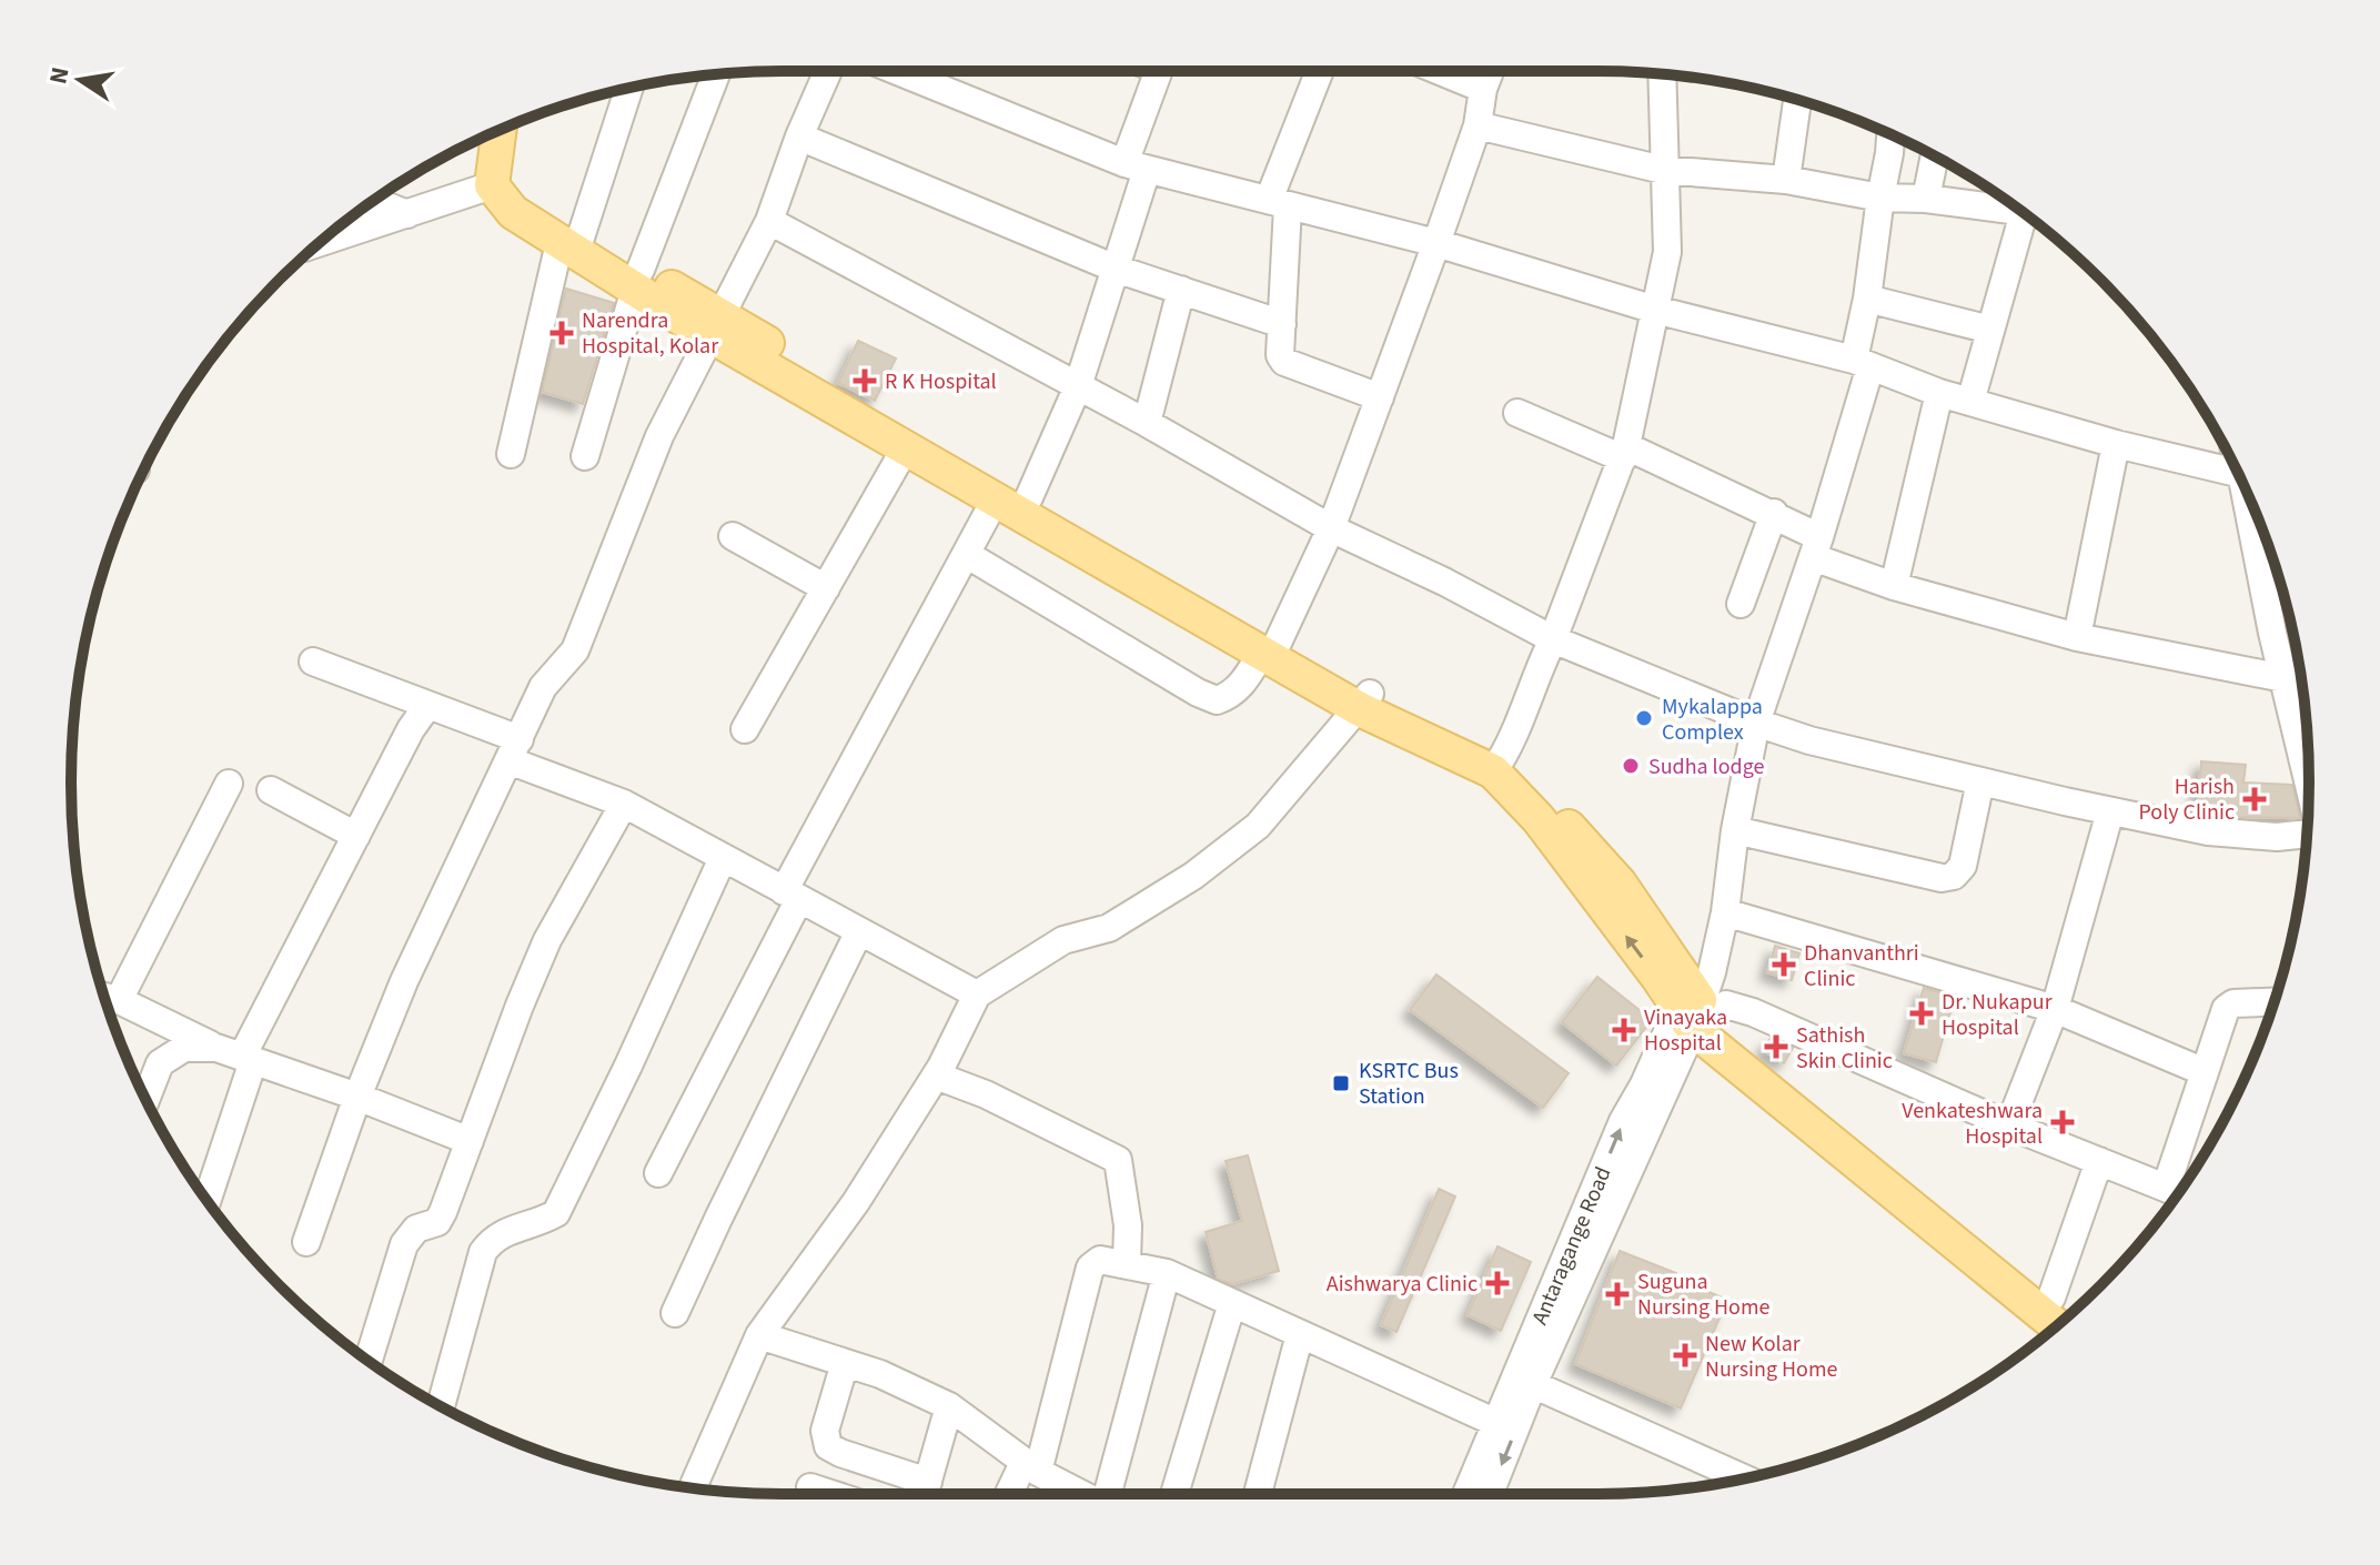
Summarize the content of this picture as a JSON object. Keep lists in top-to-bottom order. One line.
{"streets":{"street":["Antaragange Road"]},"places":{"health":["Narendra Hospital, Kolar","R K Hospital","Harish Poly Clinic","Dhanvanthri Clinic","Dr. Nukapur Hospital","Vinayaka Hospital","Sathish Skin Clinic","Venkateshwara Hospital","Aishwarya Clinic","Suguna Nursing Home","New Kolar Nursing Home"],"other":["Mykalappa Complex","Sudha lodge"],"transit":["KSRTC Bus Station"]},"north":"left"}
